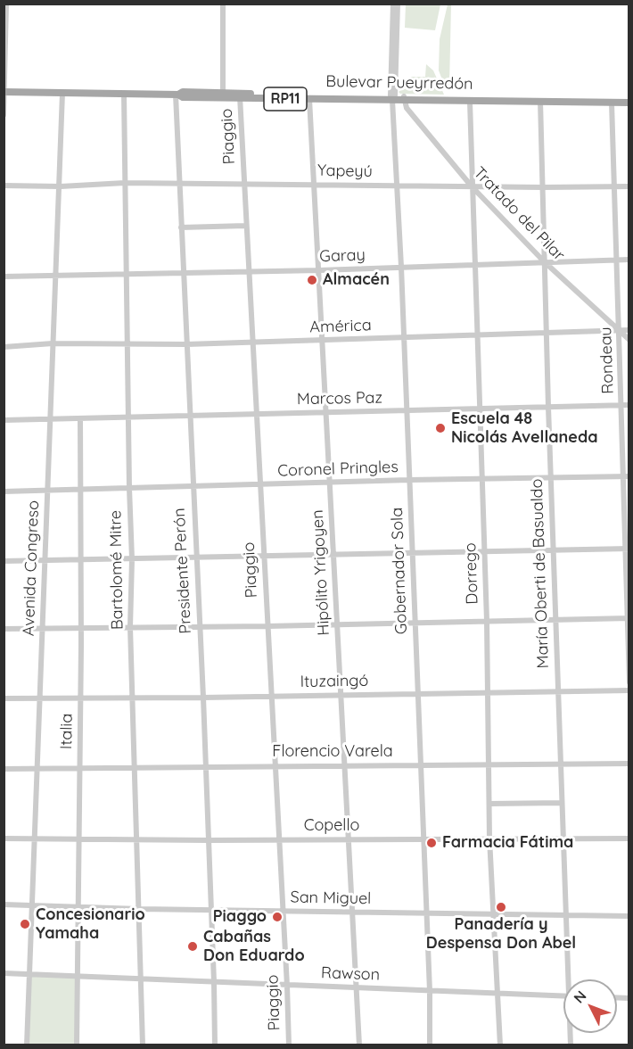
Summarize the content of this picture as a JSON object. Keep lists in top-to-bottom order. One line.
{"streets":{"main road":["Bulevar Pueyrredón","RP11"],"street":["Piaggio","Yapeyú","Tratado del Pilar","Garay","América","Rondeau","Marcos Paz","Coronel Pringles","Avenida Congreso","Bartolomé Mitre","Presidente Perón","Gobernador Sola","Hipólito Yrigoyen","Dorrego","María Oberti de Basualdo","Ituzaingó","Italia","Florencio Varela","Copello","San Miguel","Rawson"]},"crossings":[["Bulevar Pueyrredón","RP11"],["Bulevar Pueyrredón","Piaggio"],["Bulevar Pueyrredón","Tratado del Pilar"],["Bulevar Pueyrredón","Rondeau"],["Bulevar Pueyrredón","Avenida Congreso"],["Bulevar Pueyrredón","Bartolomé Mitre"],["Bulevar Pueyrredón","Presidente Perón"],["Bulevar Pueyrredón","Gobernador Sola"],["Bulevar Pueyrredón","Hipólito Yrigoyen"],["Bulevar Pueyrredón","Dorrego"],["Bulevar Pueyrredón","María Oberti de Basualdo"],["RP11","Avenida Congreso"],["Piaggio","Yapeyú"],["Piaggio","Garay"],["Piaggio","América"],["Piaggio","Marcos Paz"],["Piaggio","Coronel Pringles"],["Piaggio","Ituzaingó"],["Piaggio","Florencio Varela"],["Piaggio","Copello"],["Piaggio","San Miguel"],["Piaggio","Rawson"],["Yapeyú","Tratado del Pilar"],["Yapeyú","Rondeau"],["Yapeyú","Avenida Congreso"],["Yapeyú","Bartolomé Mitre"],["Yapeyú","Presidente Perón"],["Yapeyú","Gobernador Sola"],["Yapeyú","Hipólito Yrigoyen"],["Yapeyú","Dorrego"],["Yapeyú","María Oberti de Basualdo"],["Tratado del Pilar","Garay"],["Tratado del Pilar","América"],["Tratado del Pilar","Rondeau"],["Tratado del Pilar","Dorrego"],["Tratado del Pilar","María Oberti de Basualdo"],["Garay","Rondeau"],["Garay","Avenida Congreso"],["Garay","Bartolomé Mitre"],["Garay","Presidente Perón"],["Garay","Gobernador Sola"],["Garay","Hipólito Yrigoyen"],["Garay","Dorrego"],["Garay","María Oberti de Basualdo"],["América","Rondeau"],["América","Avenida Congreso"],["América","Bartolomé Mitre"],["América","Presidente Perón"],["América","Gobernador Sola"],["América","Hipólito Yrigoyen"],["América","Dorrego"],["América","María Oberti de Basualdo"],["Rondeau","Marcos Paz"],["Rondeau","Coronel Pringles"],["Marcos Paz","Avenida Congreso"],["Marcos Paz","Bartolomé Mitre"],["Marcos Paz","Presidente Perón"],["Marcos Paz","Gobernador Sola"],["Marcos Paz","Hipólito Yrigoyen"],["Marcos Paz","Dorrego"],["Marcos Paz","María Oberti de Basualdo"],["Marcos Paz","Italia"],["Coronel Pringles","Avenida Congreso"],["Coronel Pringles","Bartolomé Mitre"],["Coronel Pringles","Presidente Perón"],["Coronel Pringles","Gobernador Sola"],["Coronel Pringles","Hipólito Yrigoyen"],["Coronel Pringles","Dorrego"],["Coronel Pringles","María Oberti de Basualdo"],["Coronel Pringles","Italia"],["Avenida Congreso","Ituzaingó"],["Avenida Congreso","Florencio Varela"],["Avenida Congreso","Copello"],["Avenida Congreso","San Miguel"],["Avenida Congreso","Rawson"],["Bartolomé Mitre","Ituzaingó"],["Bartolomé Mitre","Florencio Varela"],["Bartolomé Mitre","Copello"],["Bartolomé Mitre","San Miguel"],["Bartolomé Mitre","Rawson"],["Presidente Perón","Ituzaingó"],["Presidente Perón","Florencio Varela"],["Presidente Perón","Copello"],["Presidente Perón","San Miguel"],["Presidente Perón","Rawson"],["Gobernador Sola","Ituzaingó"],["Gobernador Sola","Florencio Varela"],["Gobernador Sola","Copello"],["Gobernador Sola","San Miguel"],["Gobernador Sola","Rawson"],["Hipólito Yrigoyen","Ituzaingó"],["Hipólito Yrigoyen","Florencio Varela"],["Hipólito Yrigoyen","Copello"],["Hipólito Yrigoyen","San Miguel"],["Hipólito Yrigoyen","Rawson"],["Dorrego","Ituzaingó"],["Dorrego","Florencio Varela"],["Dorrego","Copello"],["Dorrego","San Miguel"],["Dorrego","Rawson"],["María Oberti de Basualdo","Ituzaingó"],["María Oberti de Basualdo","Florencio Varela"],["María Oberti de Basualdo","Copello"],["María Oberti de Basualdo","San Miguel"],["Ituzaingó","Italia"],["Italia","Florencio Varela"],["Italia","Copello"],["Italia","San Miguel"],["Italia","Rawson"]],"places":["Almacén","Escuela 48 Nicolás Avellaneda","Farmacia Fátima","Panadería y Despensa Don Abel","Piaggo","Concesionario Yamaha","Cabañas Don Eduardo"],"north":"top left"}
